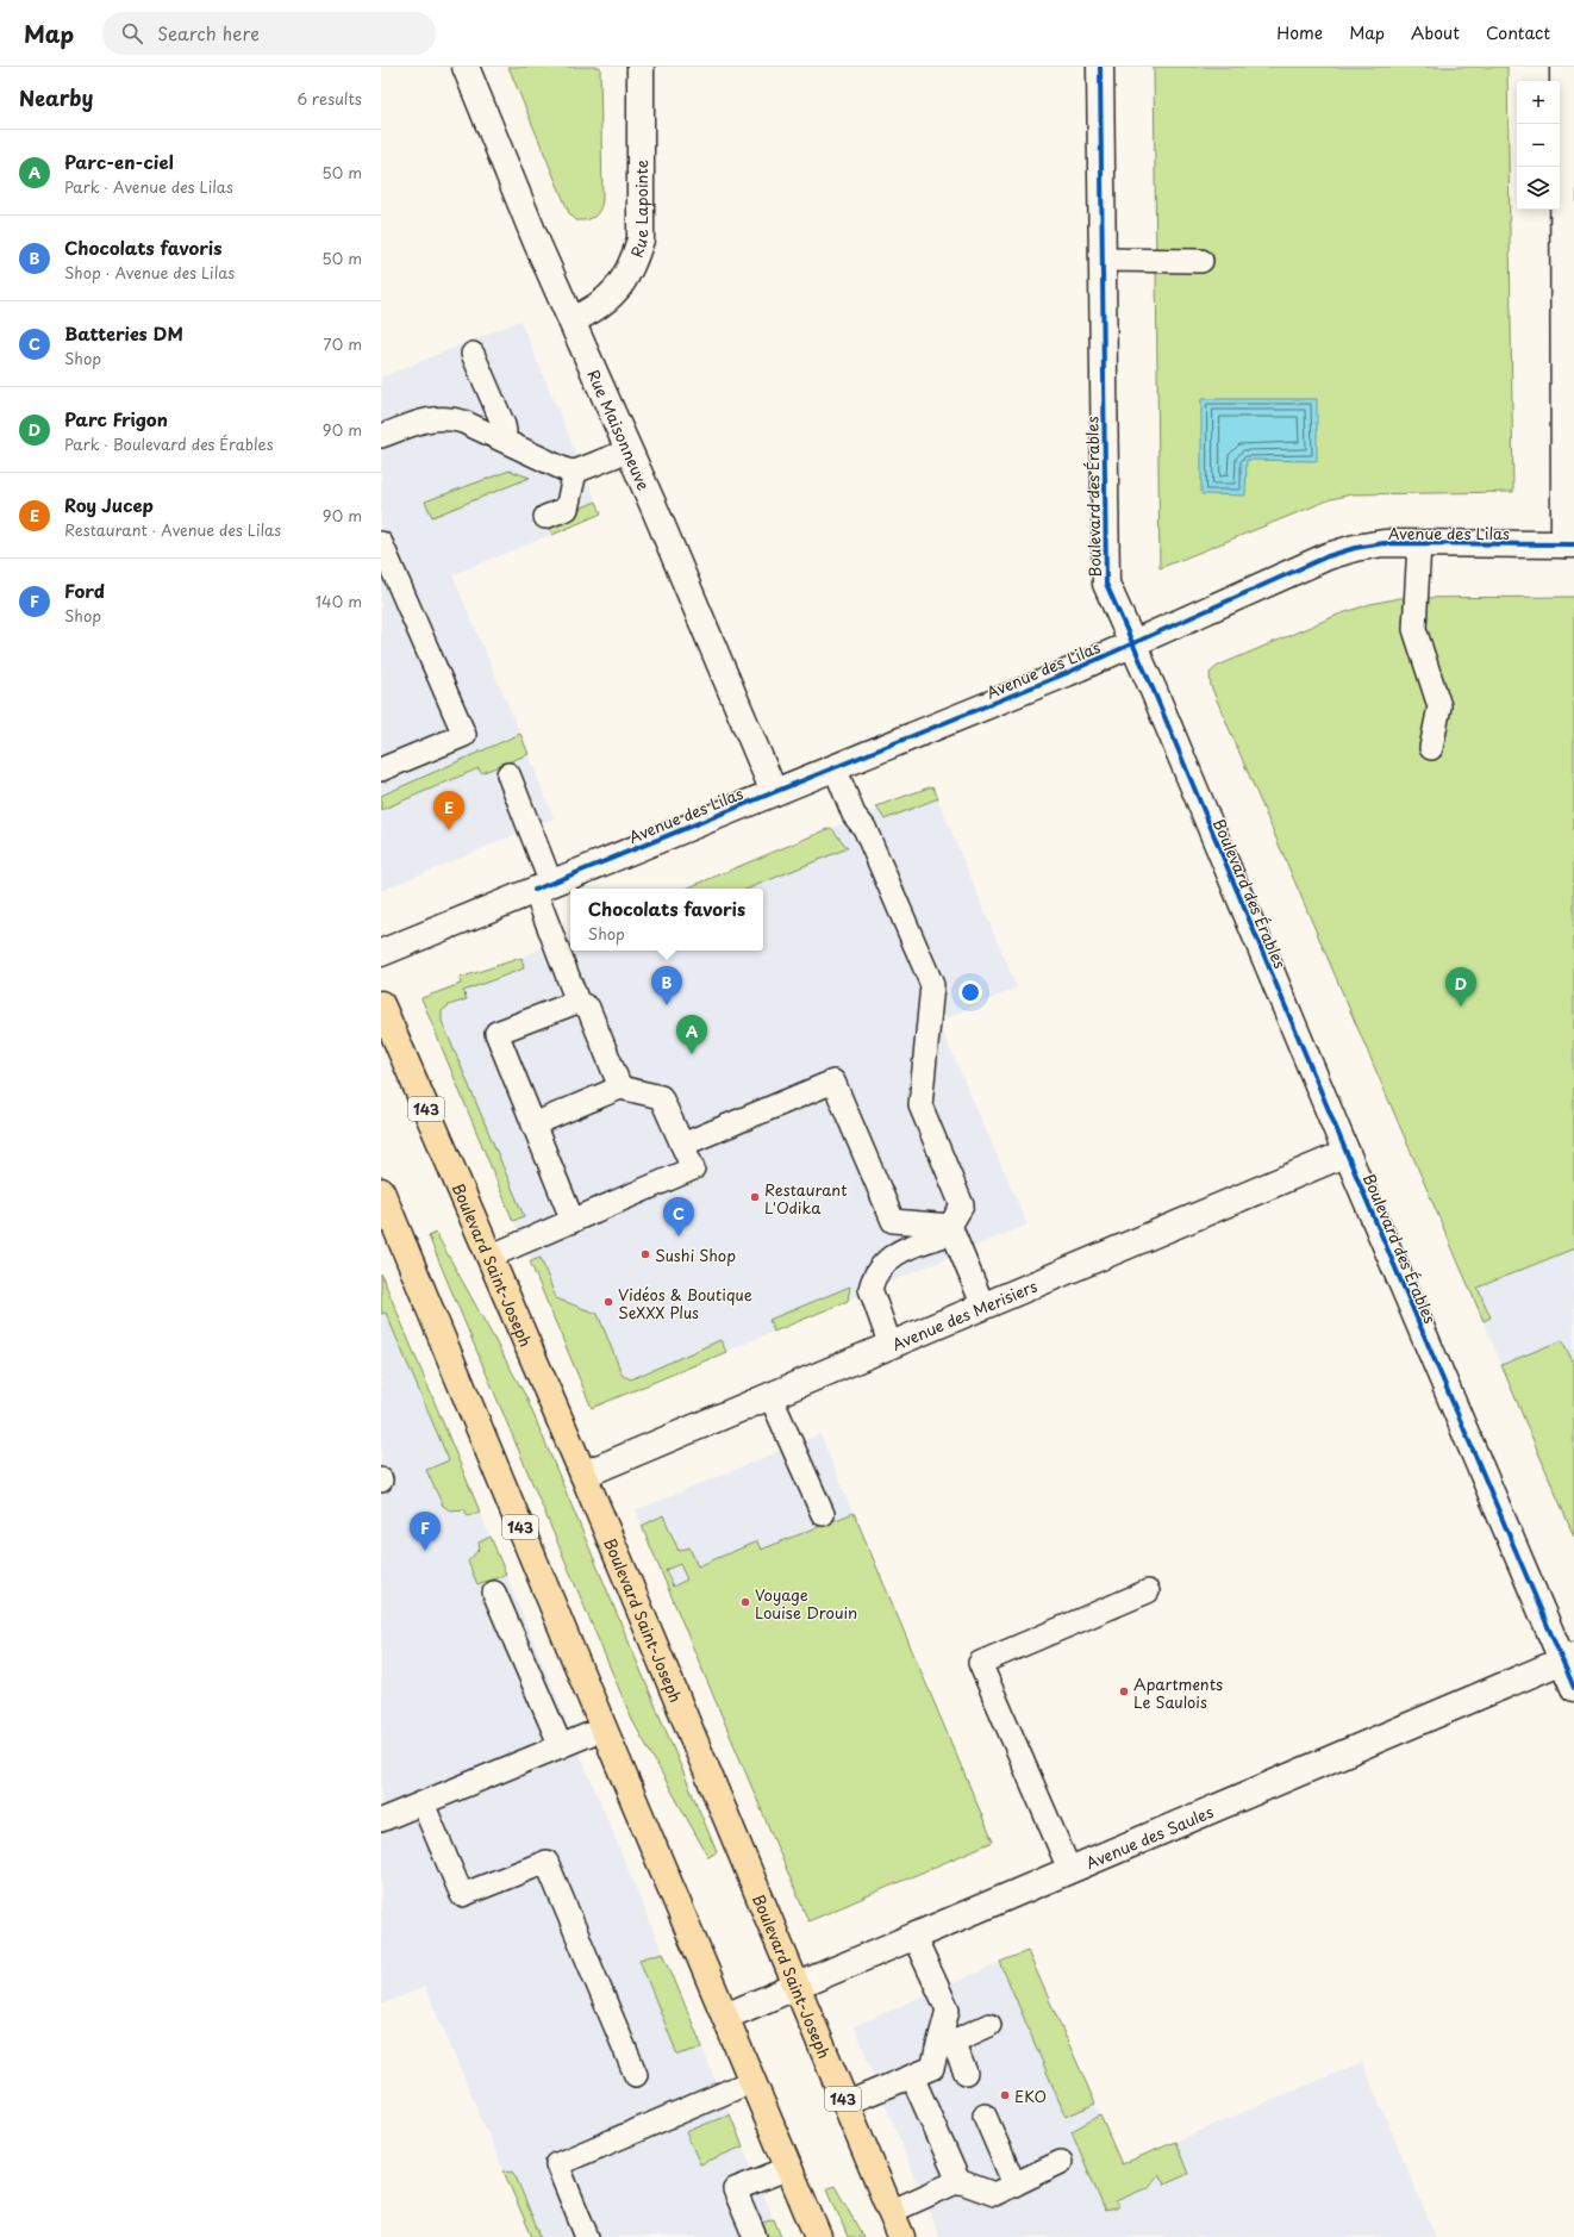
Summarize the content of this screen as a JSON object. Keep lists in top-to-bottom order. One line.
{"streets":{"main road":["143","Boulevard Saint-Joseph"],"street":["Rue Lapointe","Rue Maisonneuve","Boulevard des Érables","Avenue des Lilas","Avenue des Merisiers","Avenue des Saules"]},"crossings":[["Rue Lapointe","Rue Maisonneuve"],["Rue Maisonneuve","Avenue des Lilas"],["Boulevard des Érables","Avenue des Lilas"],["Boulevard des Érables","Avenue des Merisiers"],["Boulevard des Érables","Avenue des Saules"],["143","Avenue des Saules"],["Boulevard Saint-Joseph","Avenue des Merisiers"],["Boulevard Saint-Joseph","Avenue des Saules"]],"places":["Restaurant L'Odika","Sushi Shop","Vidéos & Boutique SeXXX Plus","Voyage Louise Drouin","Apartments Le Saulois","EKO"],"page":{"header":"Map","search":"Search here","nav":["Home","Map","About","Contact"],"heading":["Nearby","6 results"],"map_buttons":["+","−"],"list":[{"mark":"A","name":"Parc-en-ciel","note":"Park · Avenue des Lilas","value":"50 m"},{"mark":"B","name":"Chocolats favoris","note":"Shop · Avenue des Lilas","value":"50 m"},{"mark":"C","name":"Batteries DM","note":"Shop","value":"70 m"},{"mark":"D","name":"Parc Frigon","note":"Park · Boulevard des Érables","value":"90 m"},{"mark":"E","name":"Roy Jucep","note":"Restaurant · Avenue des Lilas","value":"90 m"},{"mark":"F","name":"Ford","note":"Shop","value":"140 m"}],"pins":["E","B","D","A","C","F"],"popup":["Chocolats favoris","Shop"]}}
